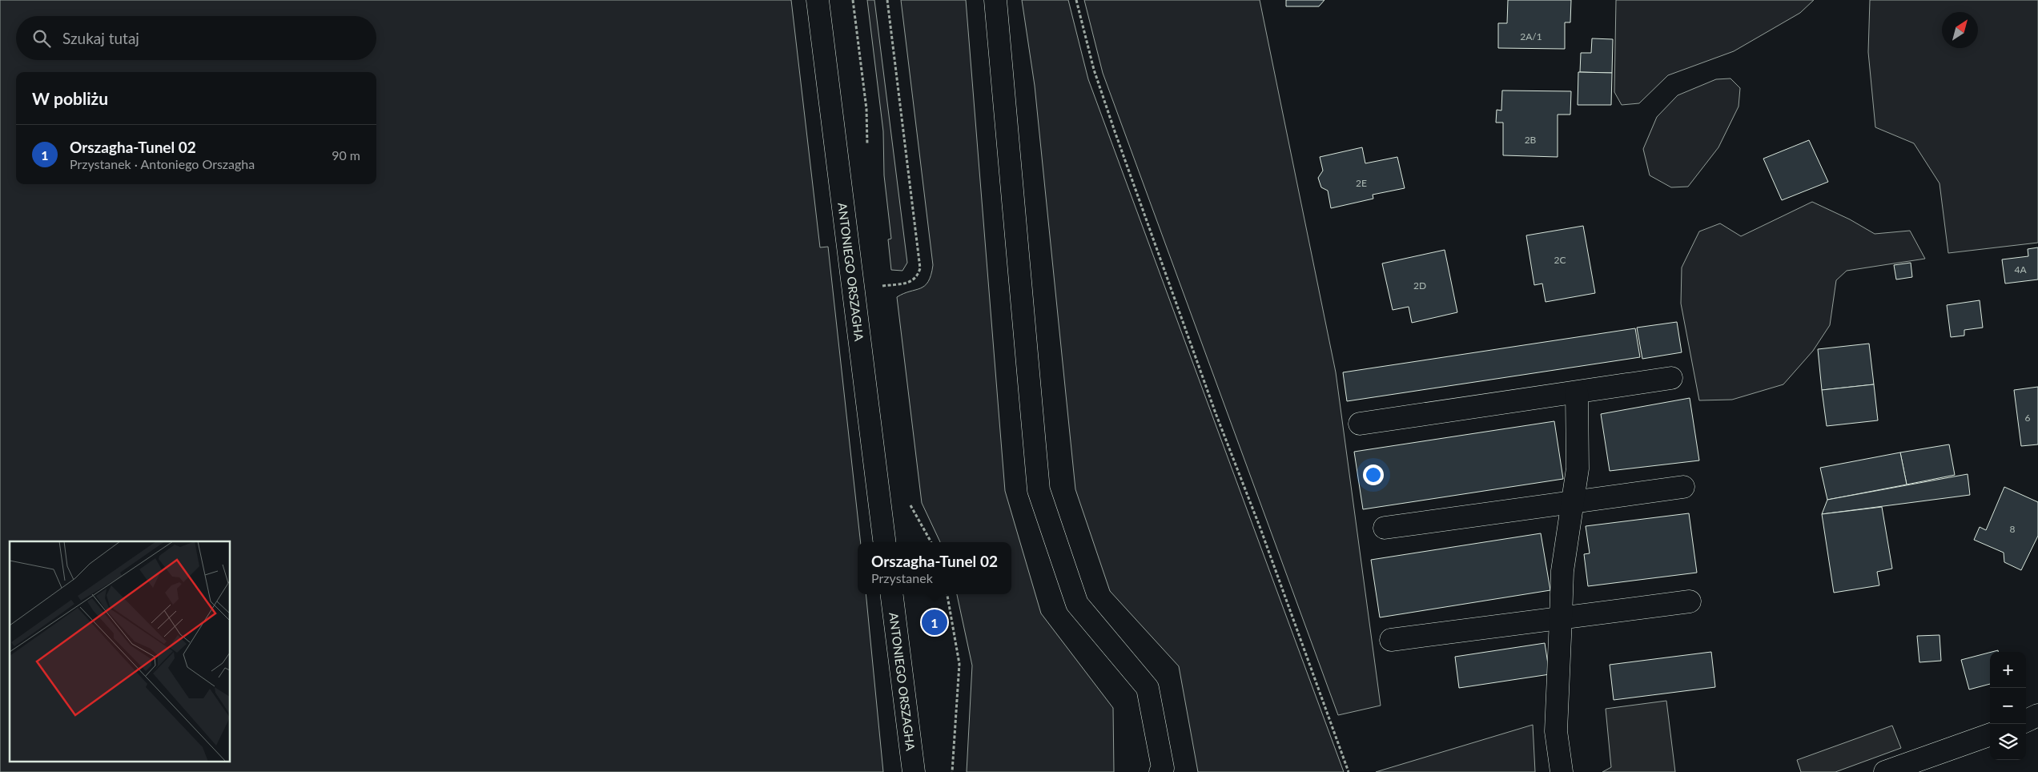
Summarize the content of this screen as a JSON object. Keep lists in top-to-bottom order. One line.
{"streets":{"street":["ANTONIEGO ORSZAGHA"]},"house_numbers":["2A/1","2B","2E","2C","4A","2D","6","8"],"north":"top right","page":{"search":"Szukaj tutaj","heading":"W pobliżu","list":[{"mark":"1","name":"Orszagha-Tunel 02","note":"Przystanek · Antoniego Orszagha","value":"90 m"}],"popup":["Orszagha-Tunel 02","Przystanek"],"pins":"1","map_buttons":["+","−"]}}
